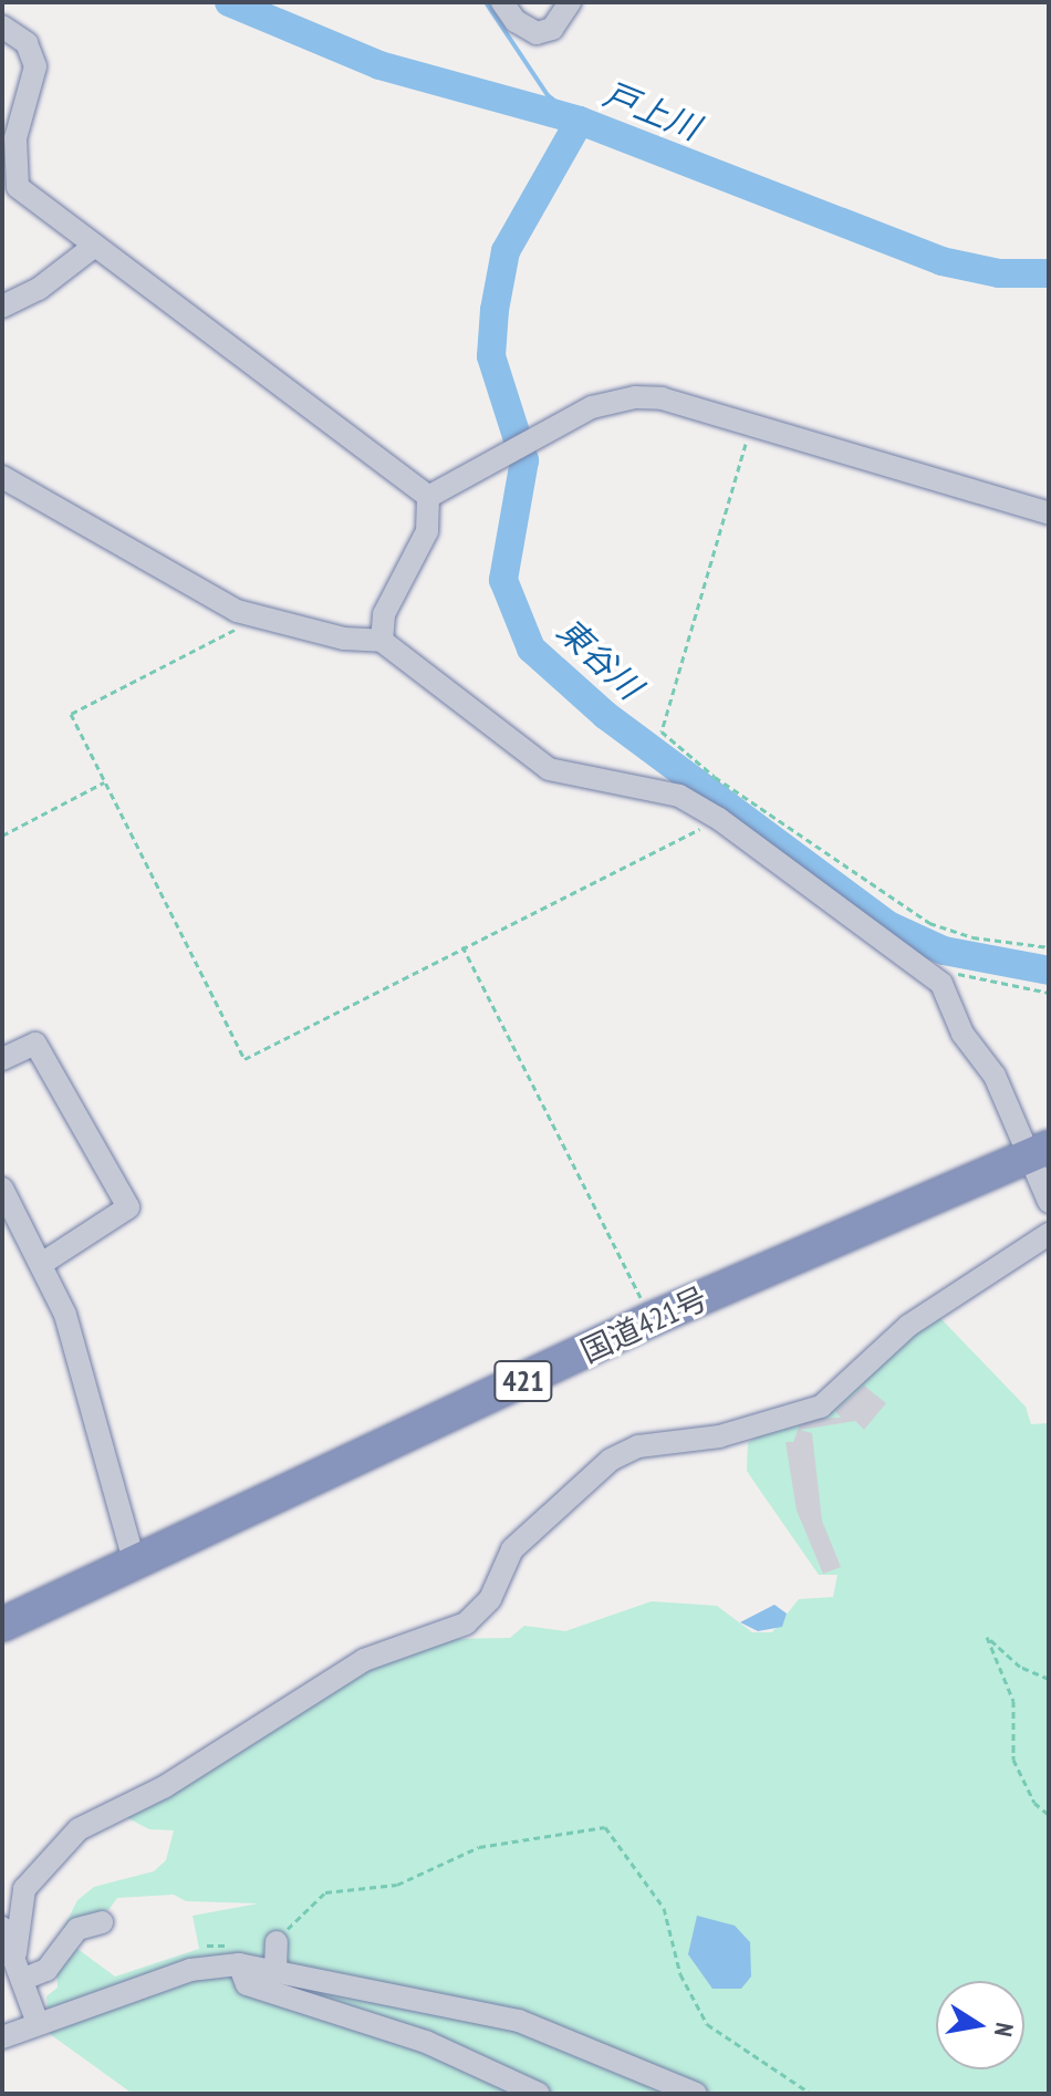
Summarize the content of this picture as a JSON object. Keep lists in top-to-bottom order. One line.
{"streets":{"highway":["国道421号","421"]},"water":["戸上川","東谷川"],"north":"right"}
